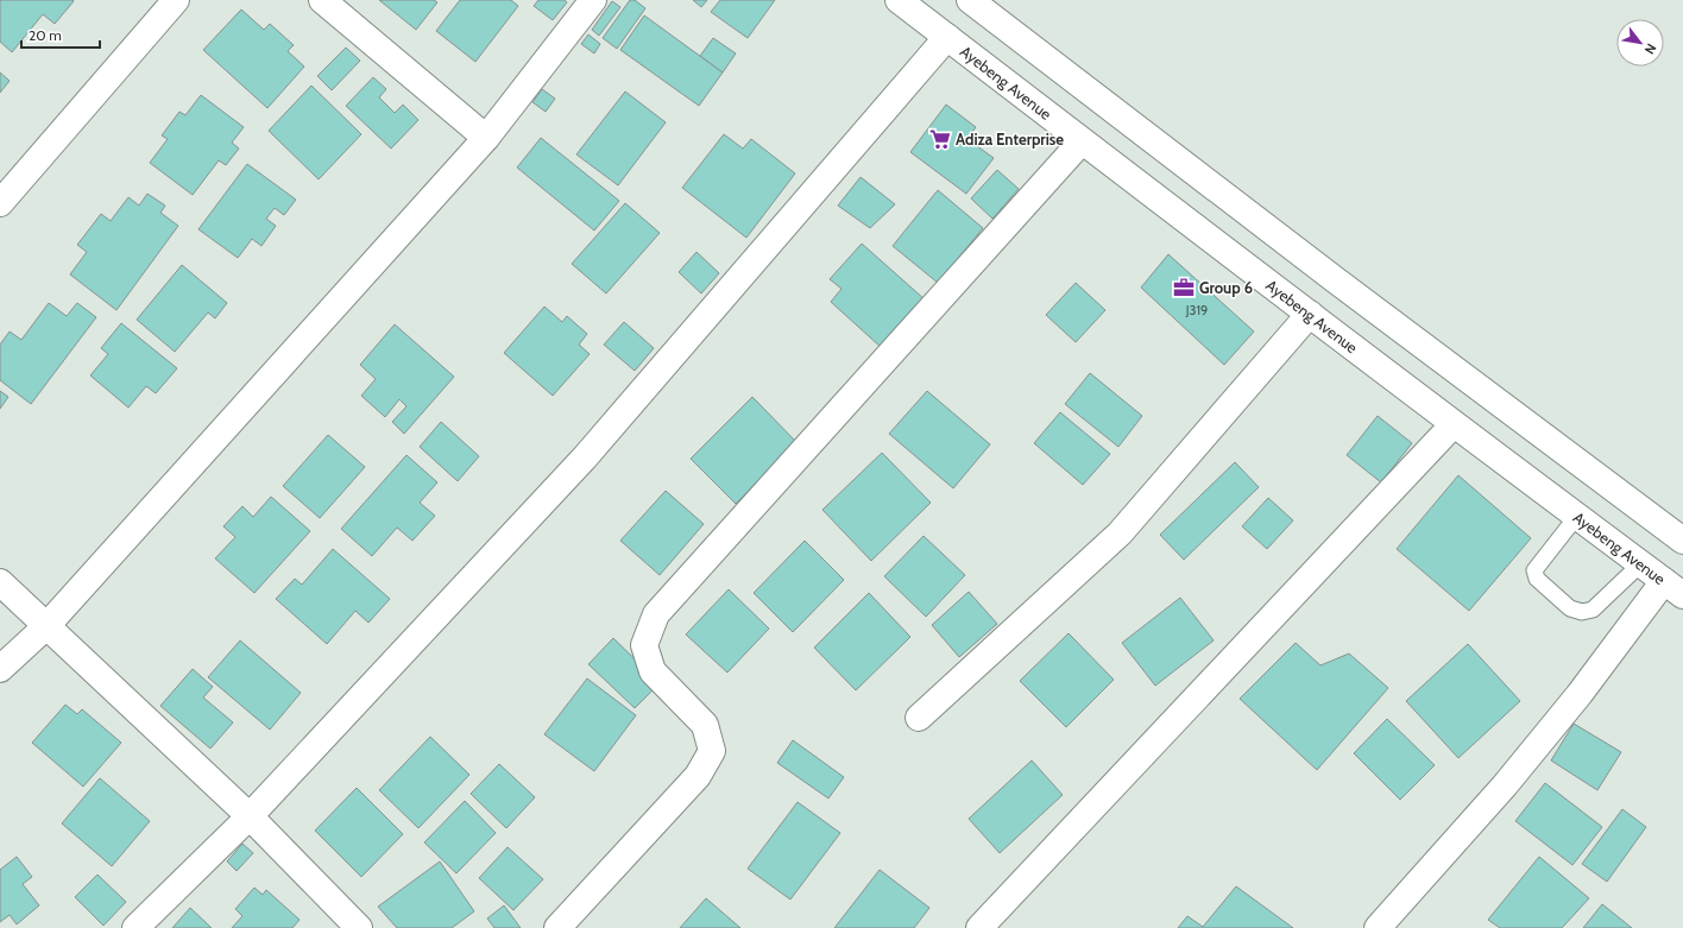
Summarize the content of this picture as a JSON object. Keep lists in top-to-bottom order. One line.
{"streets":{"street":["Ayebeng Avenue"]},"places":{"supermarket":["Adiza Enterprise"],"office":["Group 6"]},"house_numbers":["J319"],"scale_bar":"20 m","north":"bottom right"}
